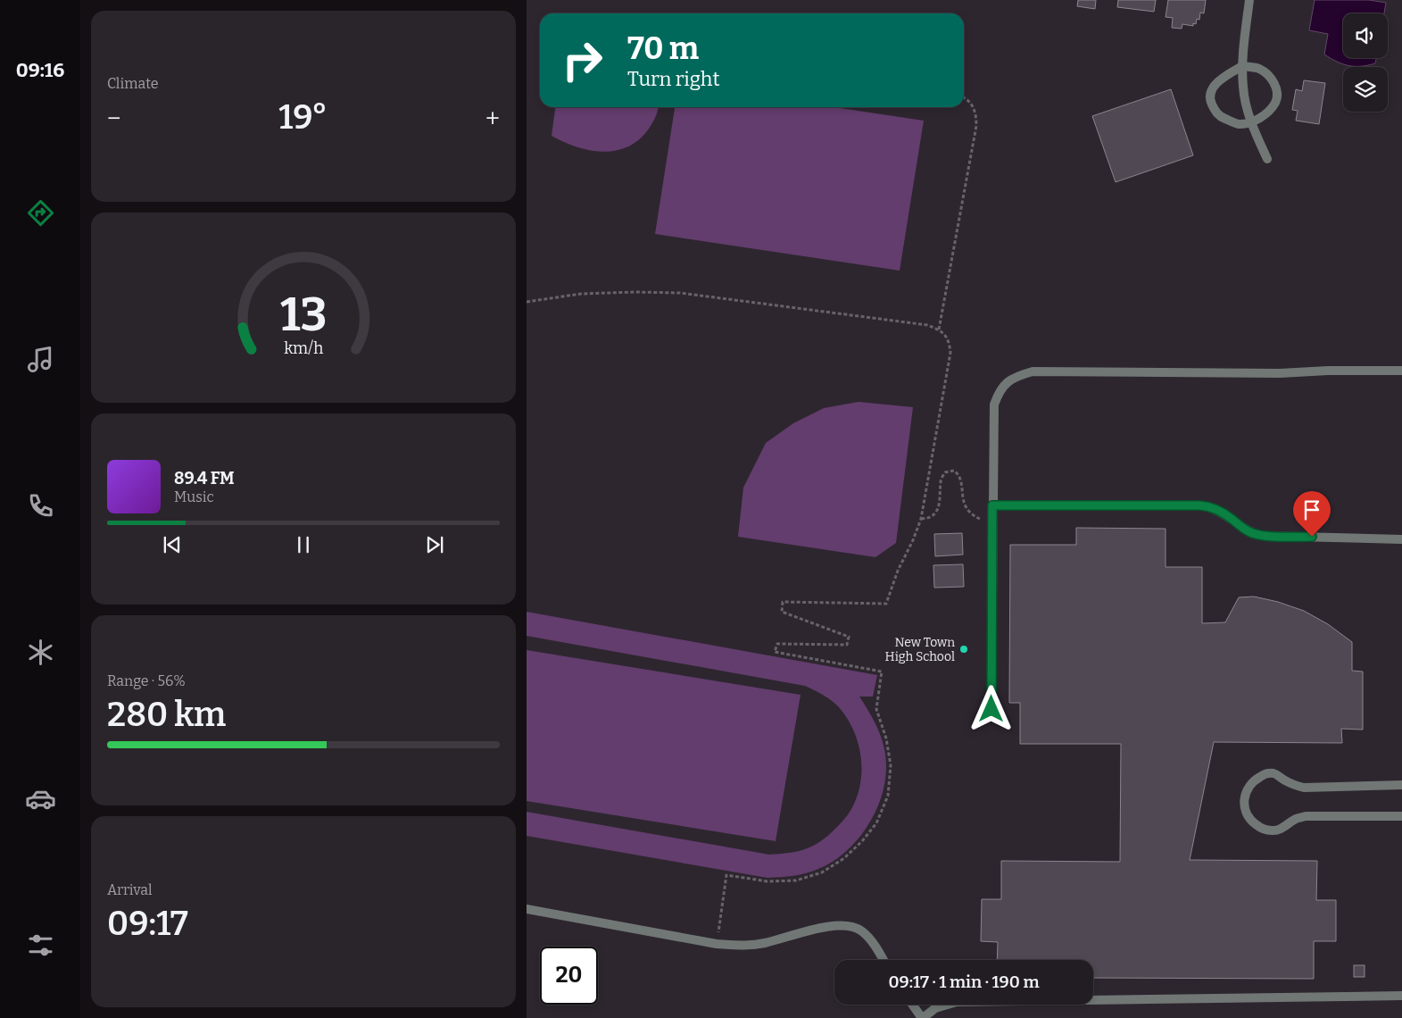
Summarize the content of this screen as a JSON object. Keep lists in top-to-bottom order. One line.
{"places":["New Town High School"],"page":{"tabs":"09:16","tile":["Climate",["Range · 56%","280 km"],["Arrival","09:17"]],"turn":["70 m","Turn right"],"heat":["−","19°","+"],"song":["89.4 FM","Music"],"limit":"20","trip":"09:17 · 1 min · 190 m","gauge":["13","km/h"]}}
